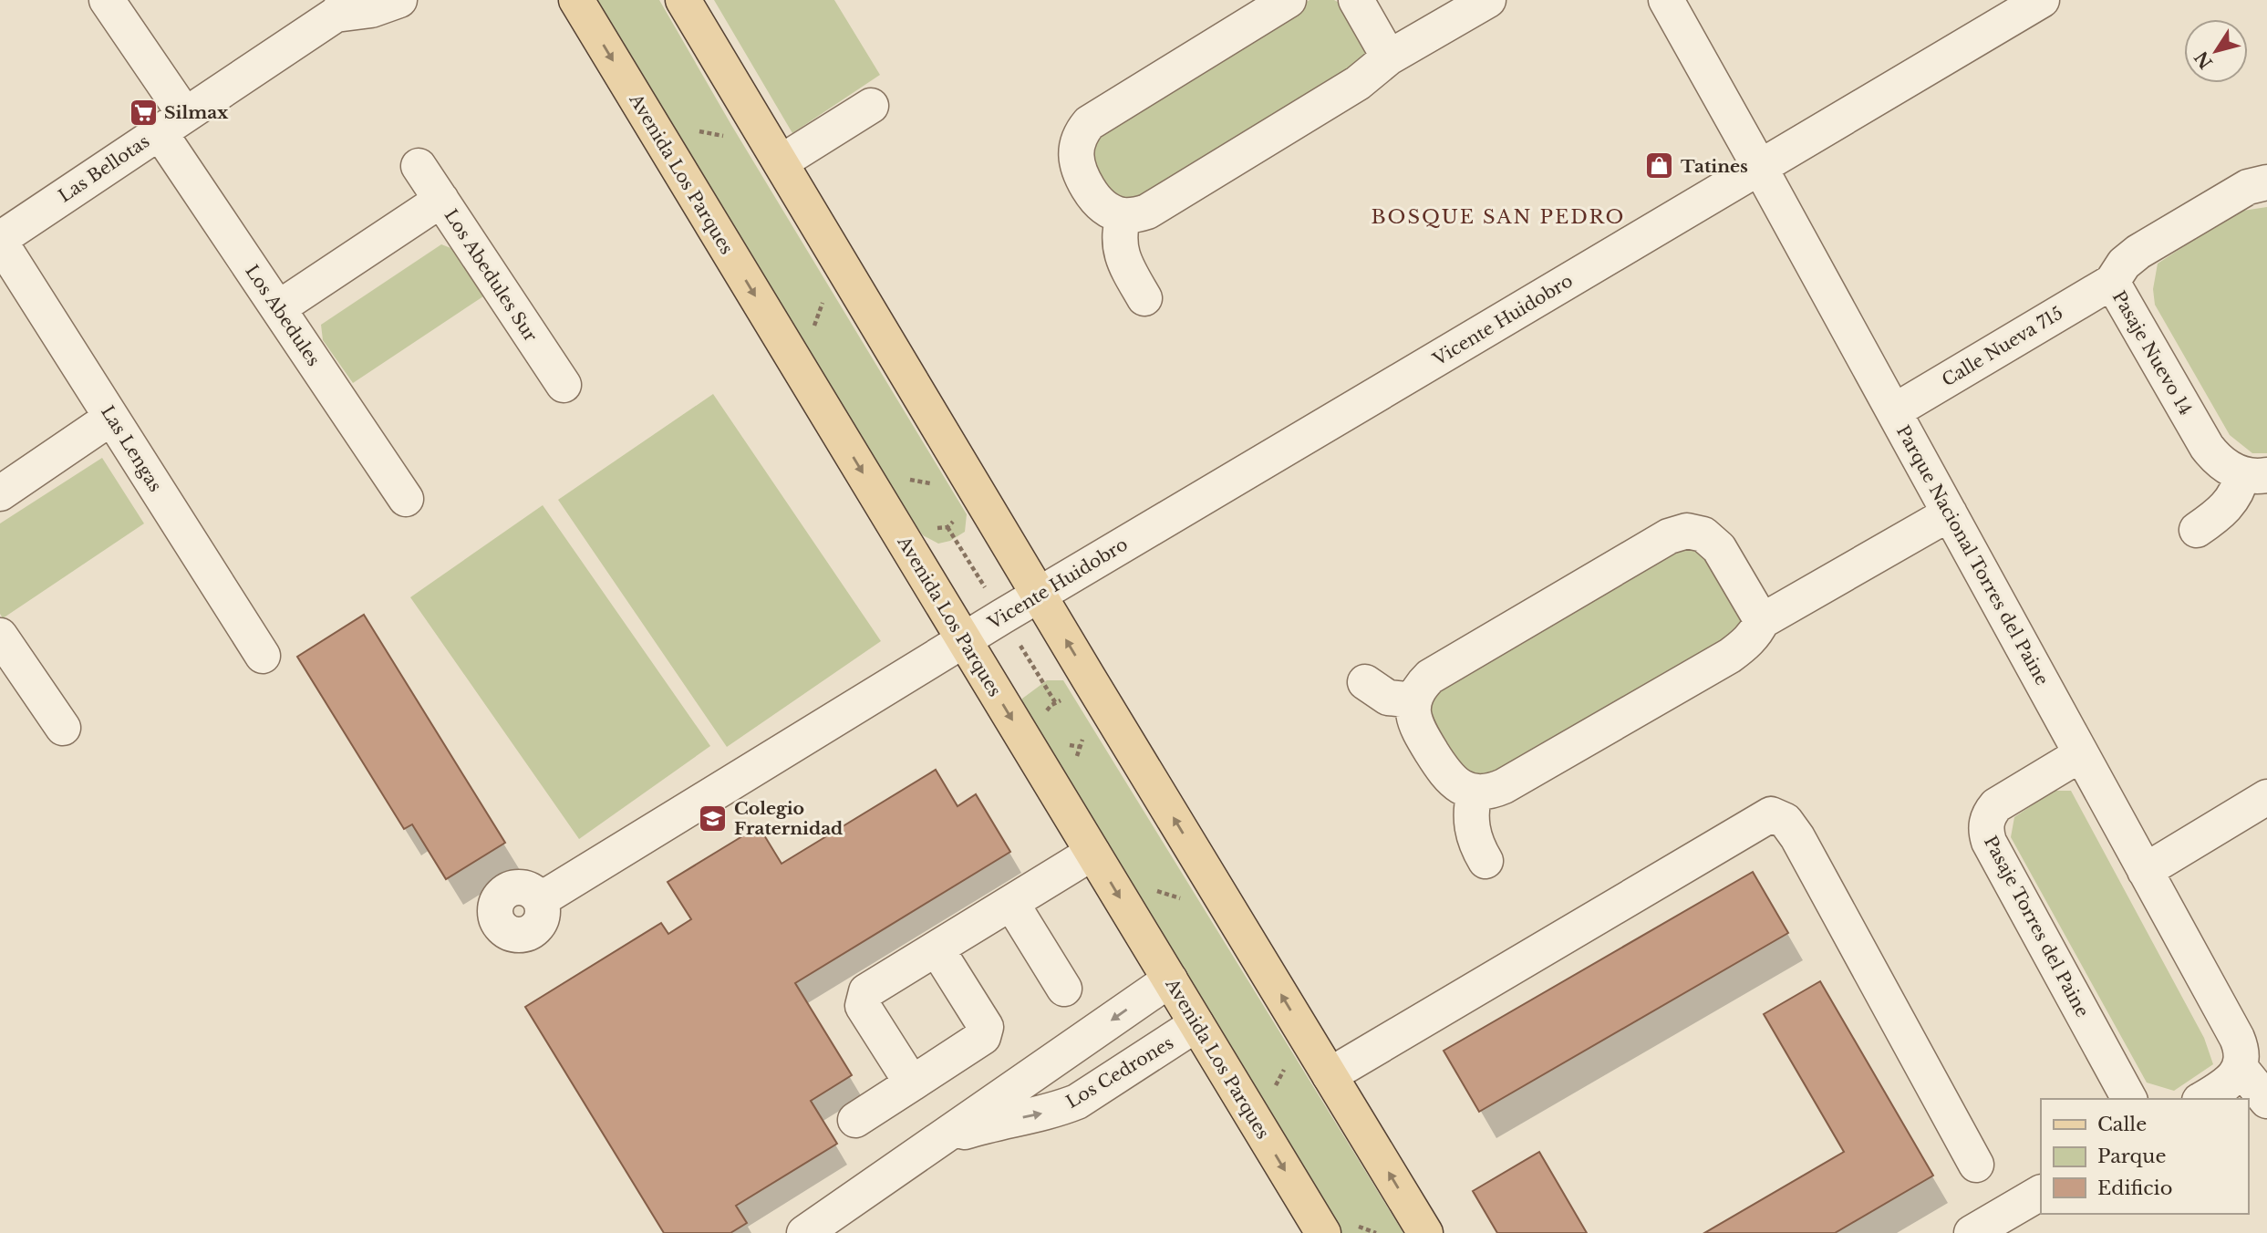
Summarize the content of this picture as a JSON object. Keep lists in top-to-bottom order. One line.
{"streets":{"main road":["Avenida Los Parques"],"street":["Las Bellotas","Los Abedules Sur","Los Abedules","Vicente Huidobro","Calle Nueva 715","Pasaje Nuevo 14","Las Lengas","Parque Nacional Torres del Paine","Pasaje Torres del Paine","Los Cedrones"]},"crossings":[["Las Bellotas","Los Abedules"],["Las Bellotas","Las Lengas"],["Avenida Los Parques","Vicente Huidobro"],["Avenida Los Parques","Los Cedrones"],["Vicente Huidobro","Parque Nacional Torres del Paine"],["Calle Nueva 715","Pasaje Nuevo 14"],["Calle Nueva 715","Parque Nacional Torres del Paine"],["Parque Nacional Torres del Paine","Pasaje Torres del Paine"]],"districts":["BOSQUE SAN PEDRO"],"places":{"supermarket":["Silmax"],"shop":["Tatines"],"school or university":["Colegio Fraternidad"]},"legend":["Calle","Parque","Edificio"],"north":"bottom left"}
